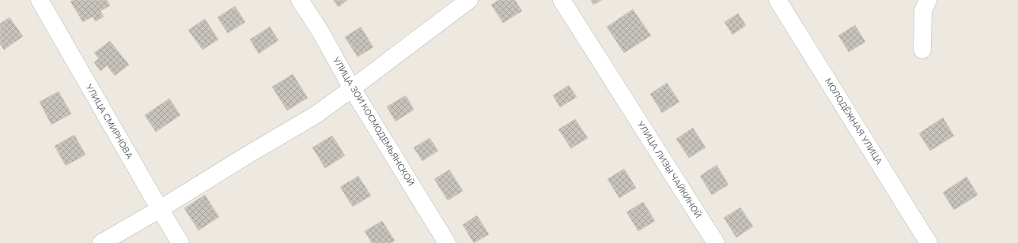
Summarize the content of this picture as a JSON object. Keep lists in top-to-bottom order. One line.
{"streets":{"street":["УЛИЦА СМИРНОВА","УЛИЦА ЗОИ КОСМОДЕМЬЯНСКОЙ","МОЛОДЁЖНАЯ УЛИЦА","УЛИЦА ЛИЗЫ ЧАЙКИНОЙ"]}}
